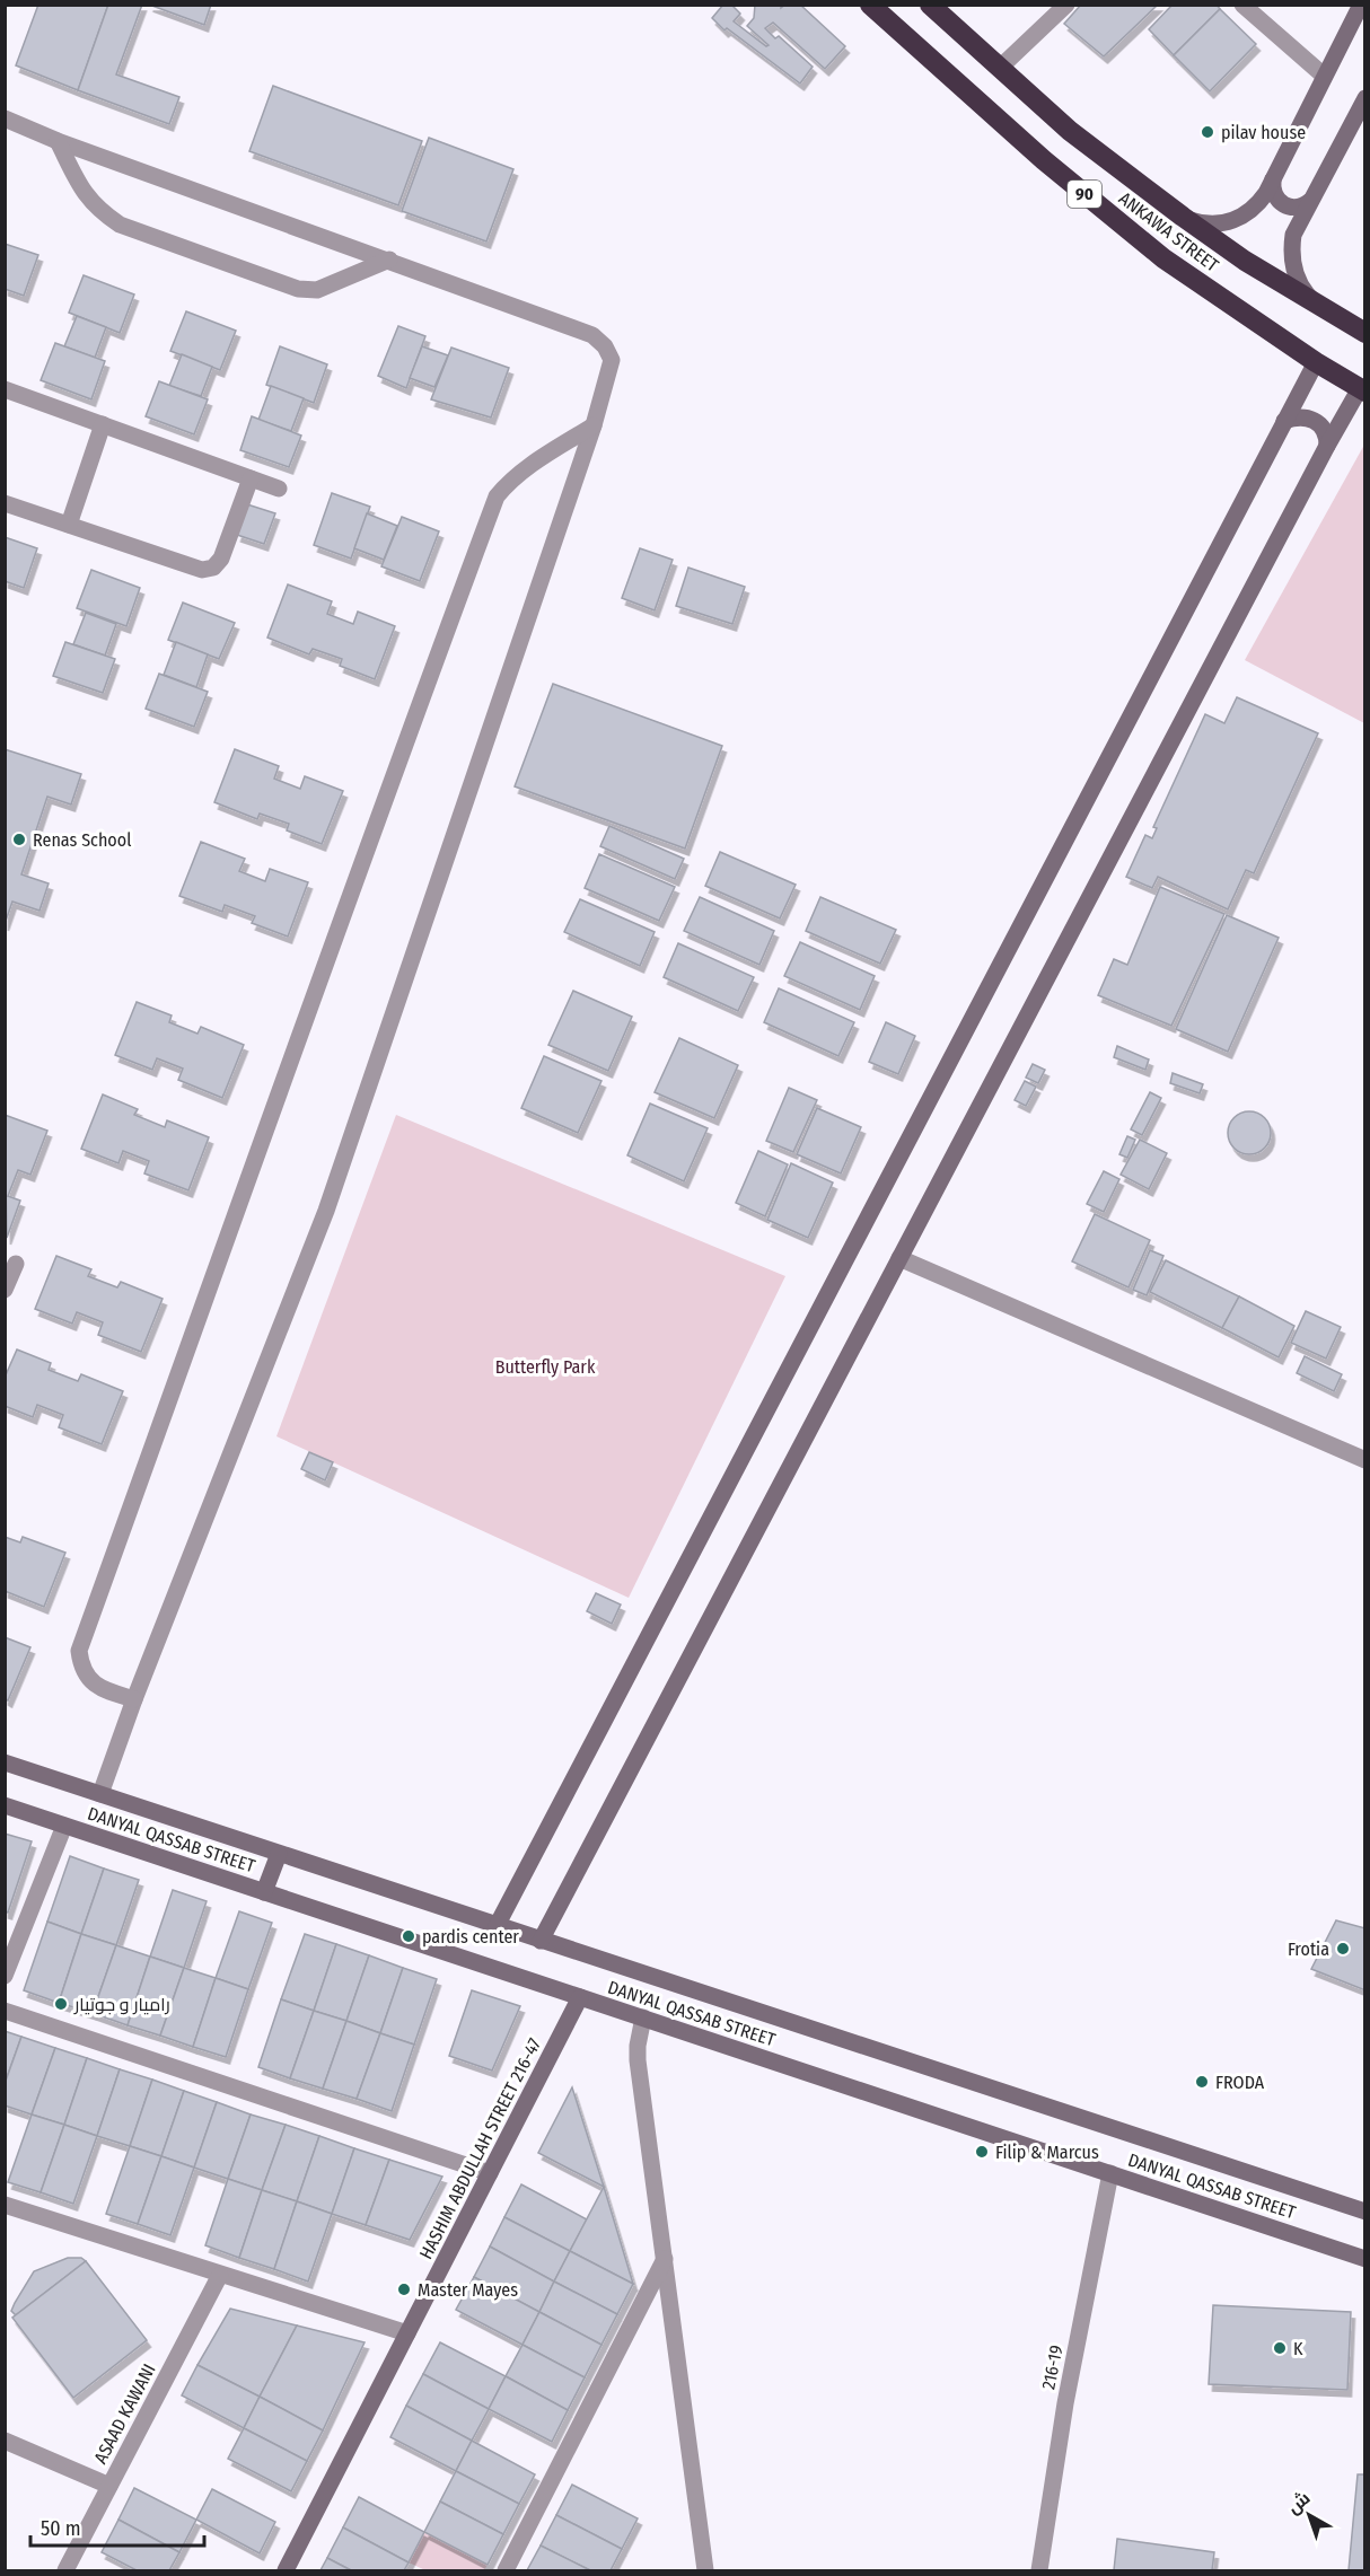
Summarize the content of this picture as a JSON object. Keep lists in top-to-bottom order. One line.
{"streets":{"highway":["90","ANKAWA STREET"],"street":["DANYAL QASSAB STREET","HASHIM ABDULLAH STREET 216-47","216-19","ASAAD KAWANI"]},"crossings":[["DANYAL QASSAB STREET","HASHIM ABDULLAH STREET 216-47"],["DANYAL QASSAB STREET","216-19"]],"parks":["Butterfly Park"],"places":["pilav house","Renas School","pardis center","Frotia","رامیار و جوتیار","FRODA","Filip & Marcus","Master Mayes","K"],"scale_bar":"50 m","north":"top left"}
